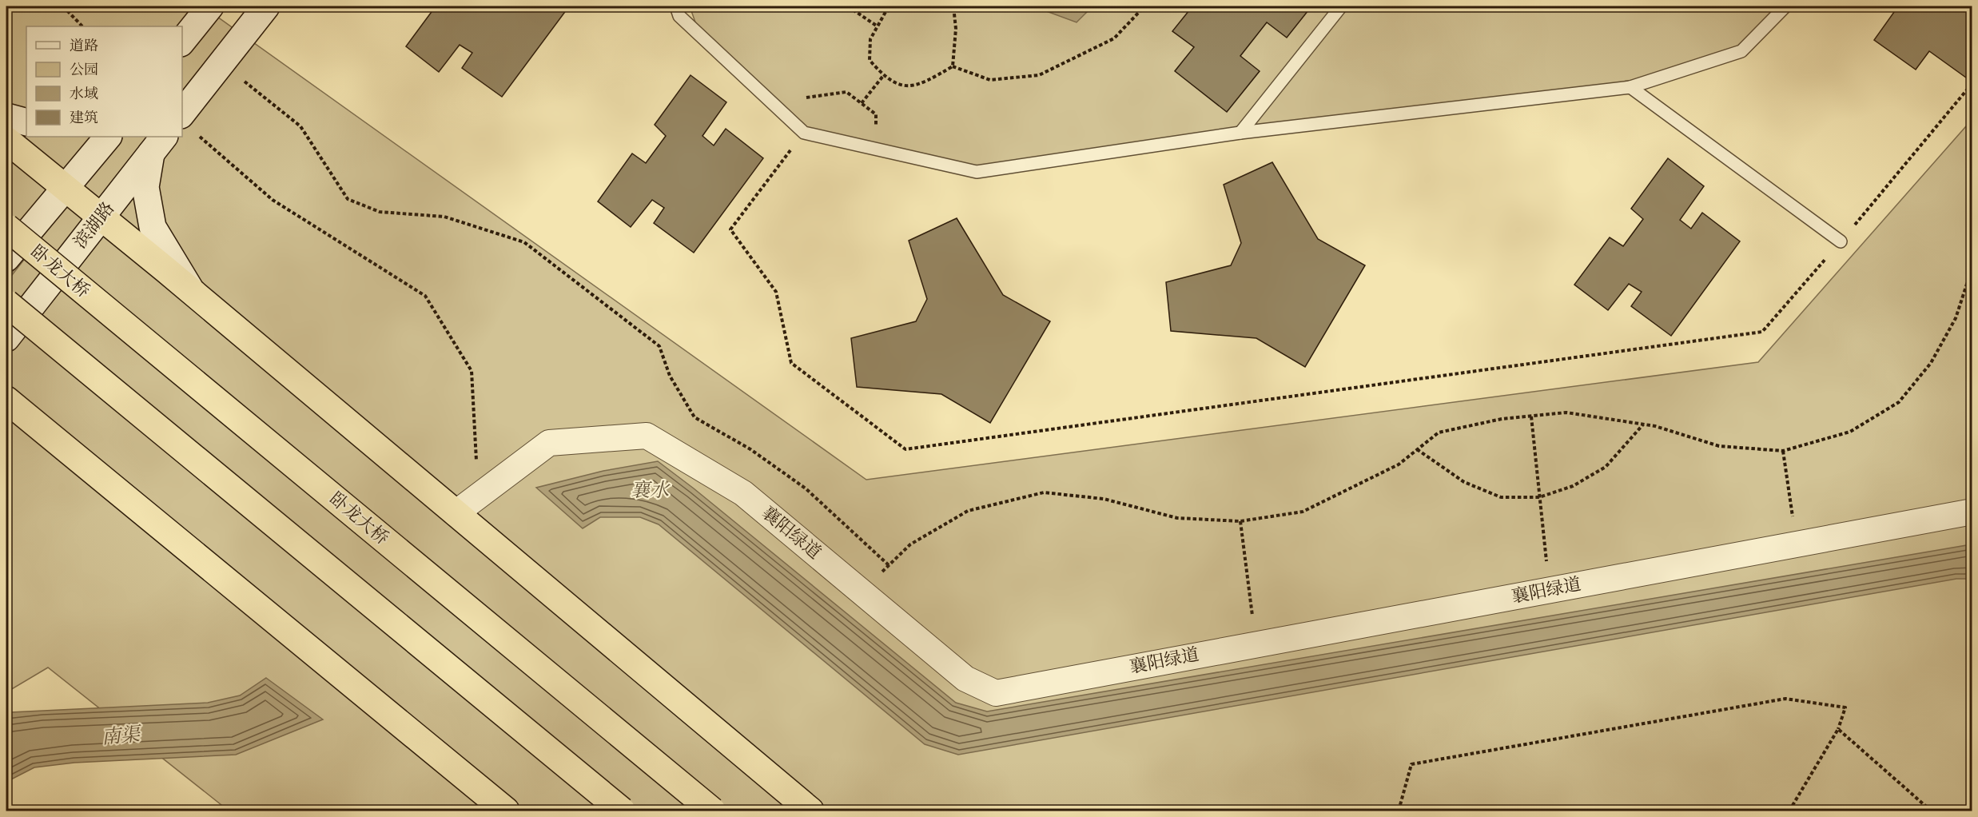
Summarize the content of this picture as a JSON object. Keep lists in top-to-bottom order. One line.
{"streets":{"highway":["卧龙大桥"],"street":["滨湖路","襄阳绿道"]},"water":["襄水","南渠"],"legend":["道路","公园","水域","建筑"]}
